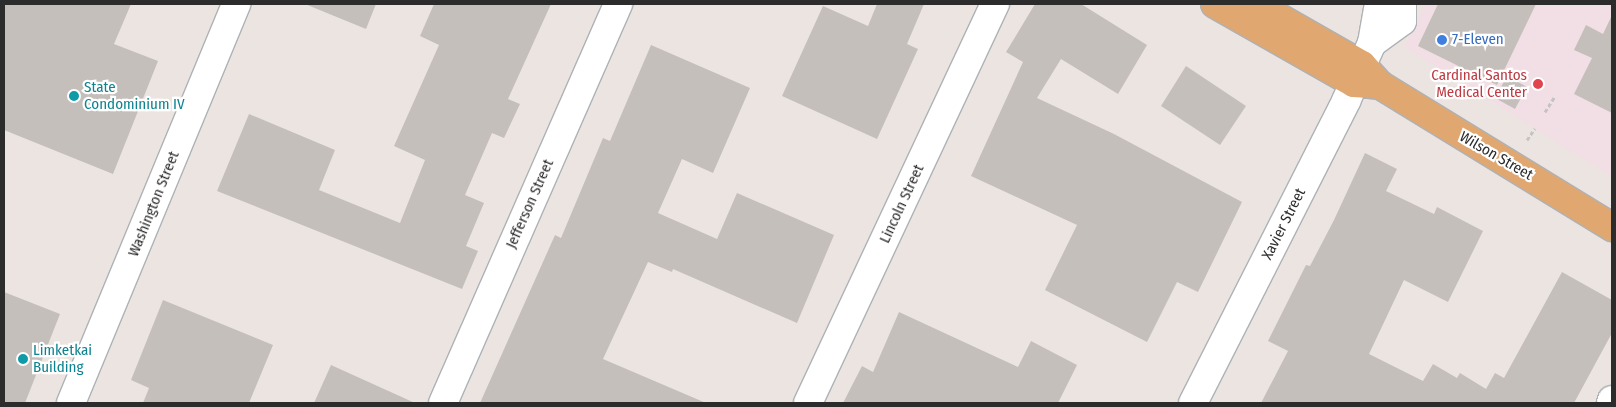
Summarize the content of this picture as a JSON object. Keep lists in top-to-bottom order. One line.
{"streets":{"main road":["Wilson Street"],"street":["Washington Street","Jefferson Street","Lincoln Street","Xavier Street"]},"crossings":[["Wilson Street","Xavier Street"]],"places":["7-Eleven","Cardinal Santos Medical Center","State Condominium IV","Limketkai Building"]}
